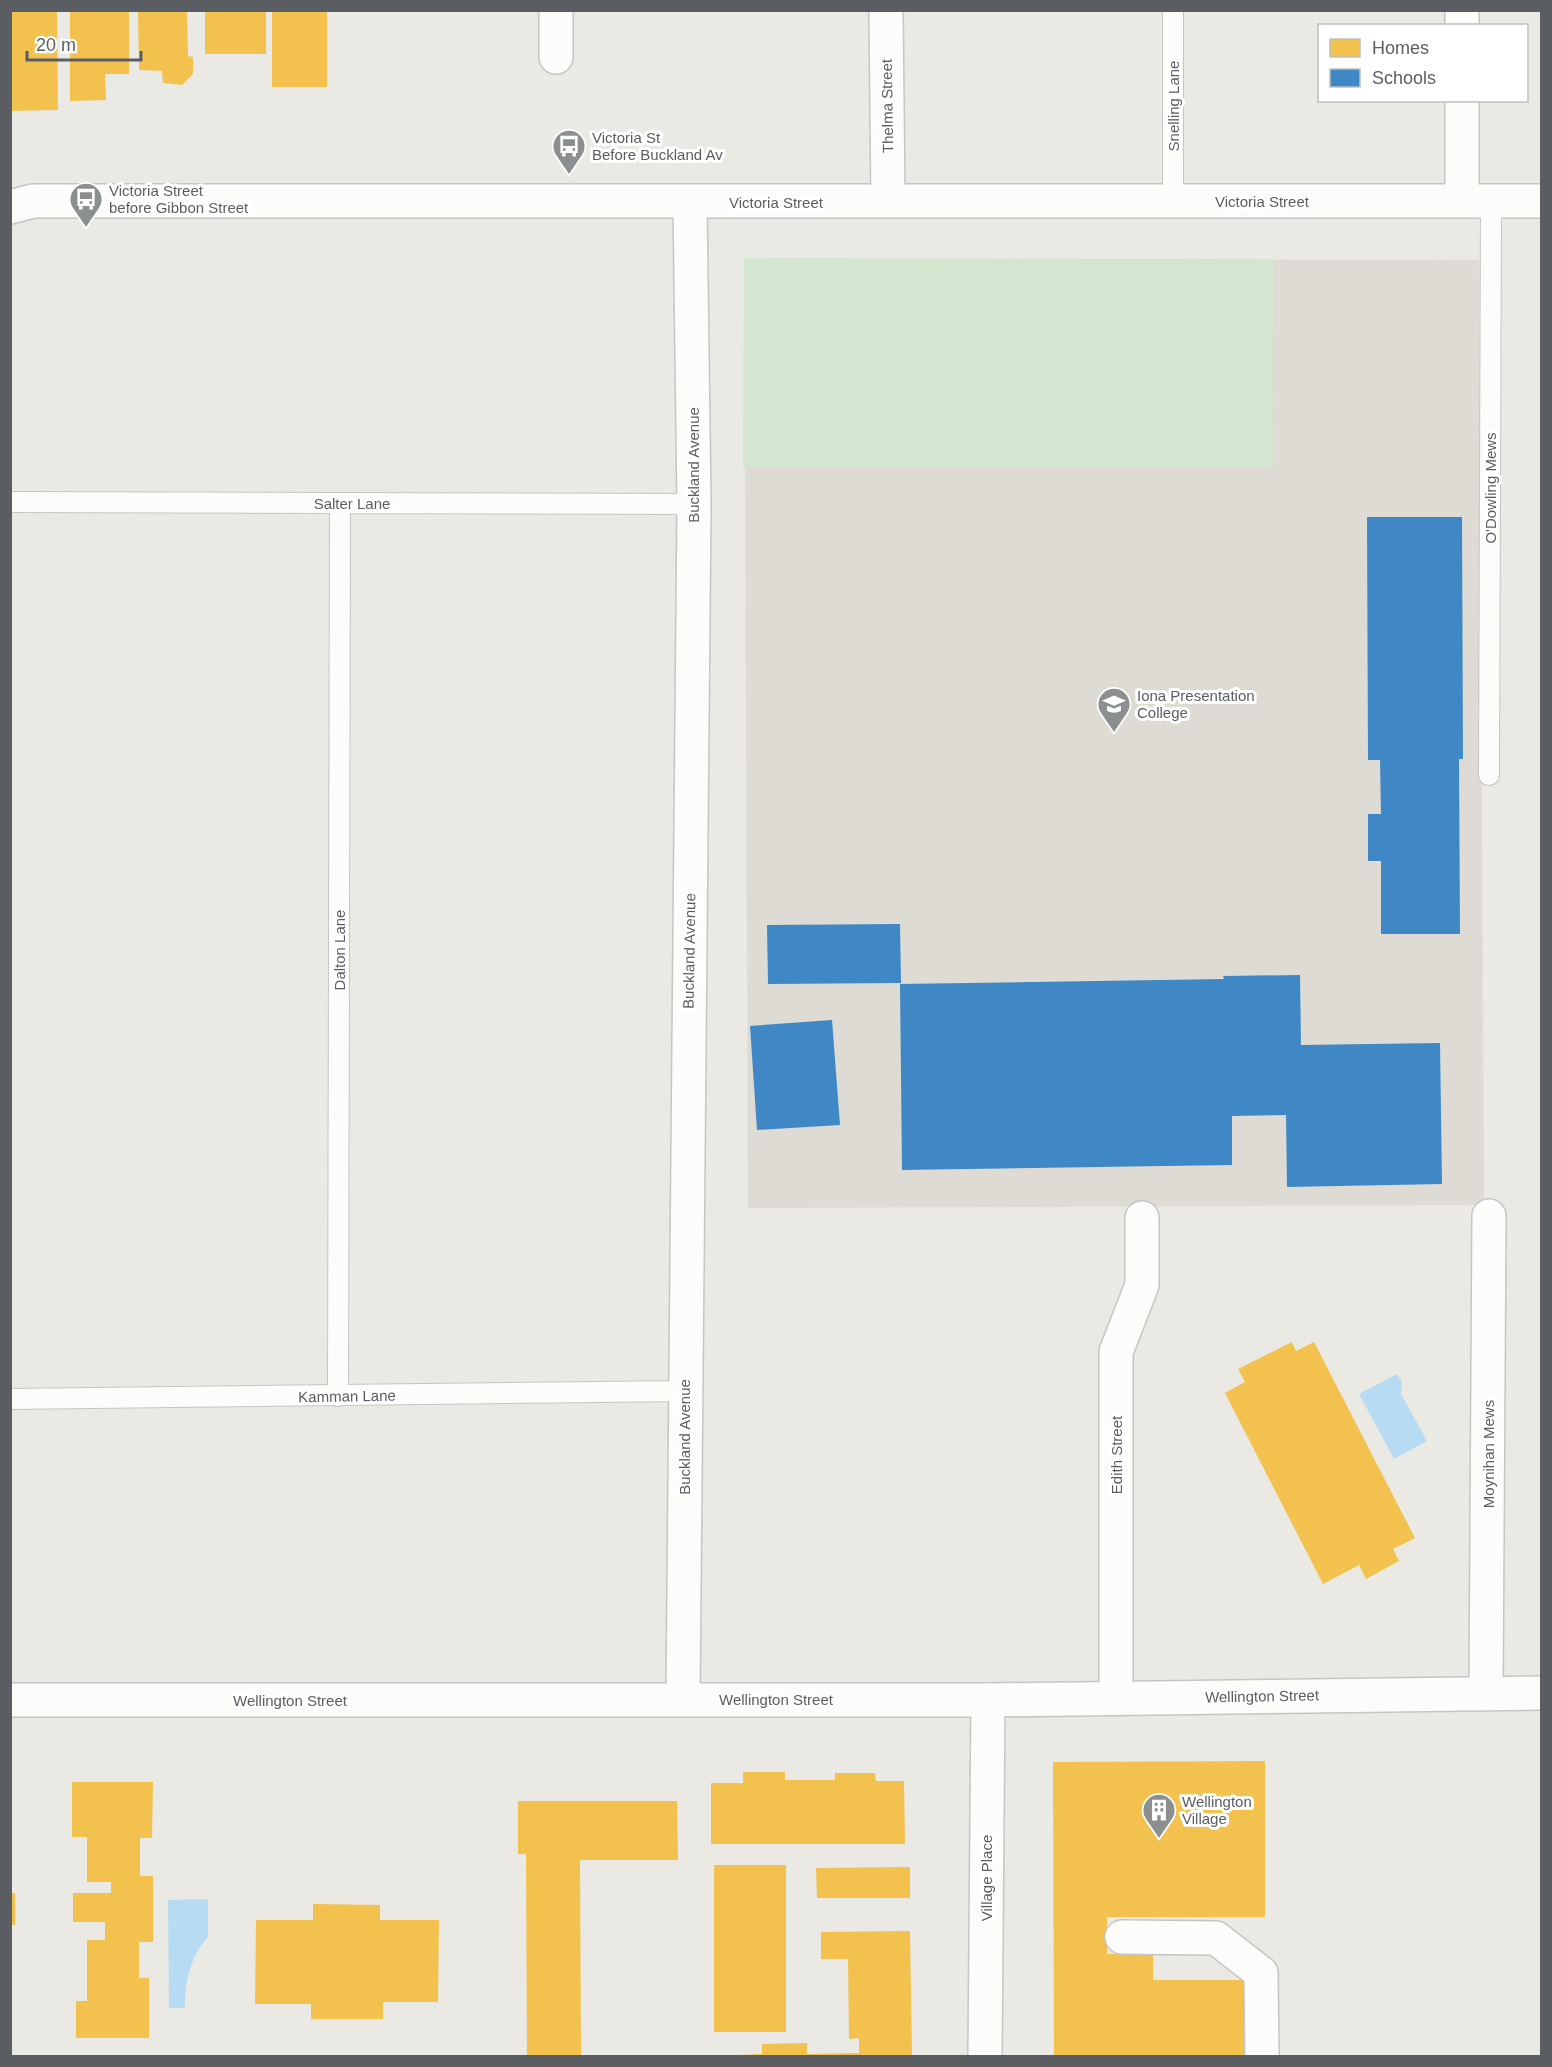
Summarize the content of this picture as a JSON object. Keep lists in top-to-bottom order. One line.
{"streets":{"street":["Thelma Street","Victoria Street","Buckland Avenue","Moynihan Mews","Edith Street","Wellington Street","Village Place"],"lane":["Snelling Lane","O'Dowling Mews","Salter Lane","Dalton Lane","Kamman Lane"]},"crossings":[["Thelma Street","Victoria Street"],["Snelling Lane","Victoria Street"],["Victoria Street","Buckland Avenue"],["Victoria Street","O'Dowling Mews"],["Buckland Avenue","Salter Lane"],["Buckland Avenue","Kamman Lane"],["Buckland Avenue","Wellington Street"],["Salter Lane","Dalton Lane"],["Dalton Lane","Kamman Lane"],["Moynihan Mews","Wellington Street"],["Edith Street","Wellington Street"],["Wellington Street","Village Place"]],"places":{"bus stop":["Victoria St Before Buckland Av","Victoria Street before Gibbon Street"],"school or university":["Iona Presentation College"],"building":["Wellington Village"]},"legend":["Homes","Schools"],"scale_bar":"20 m"}
